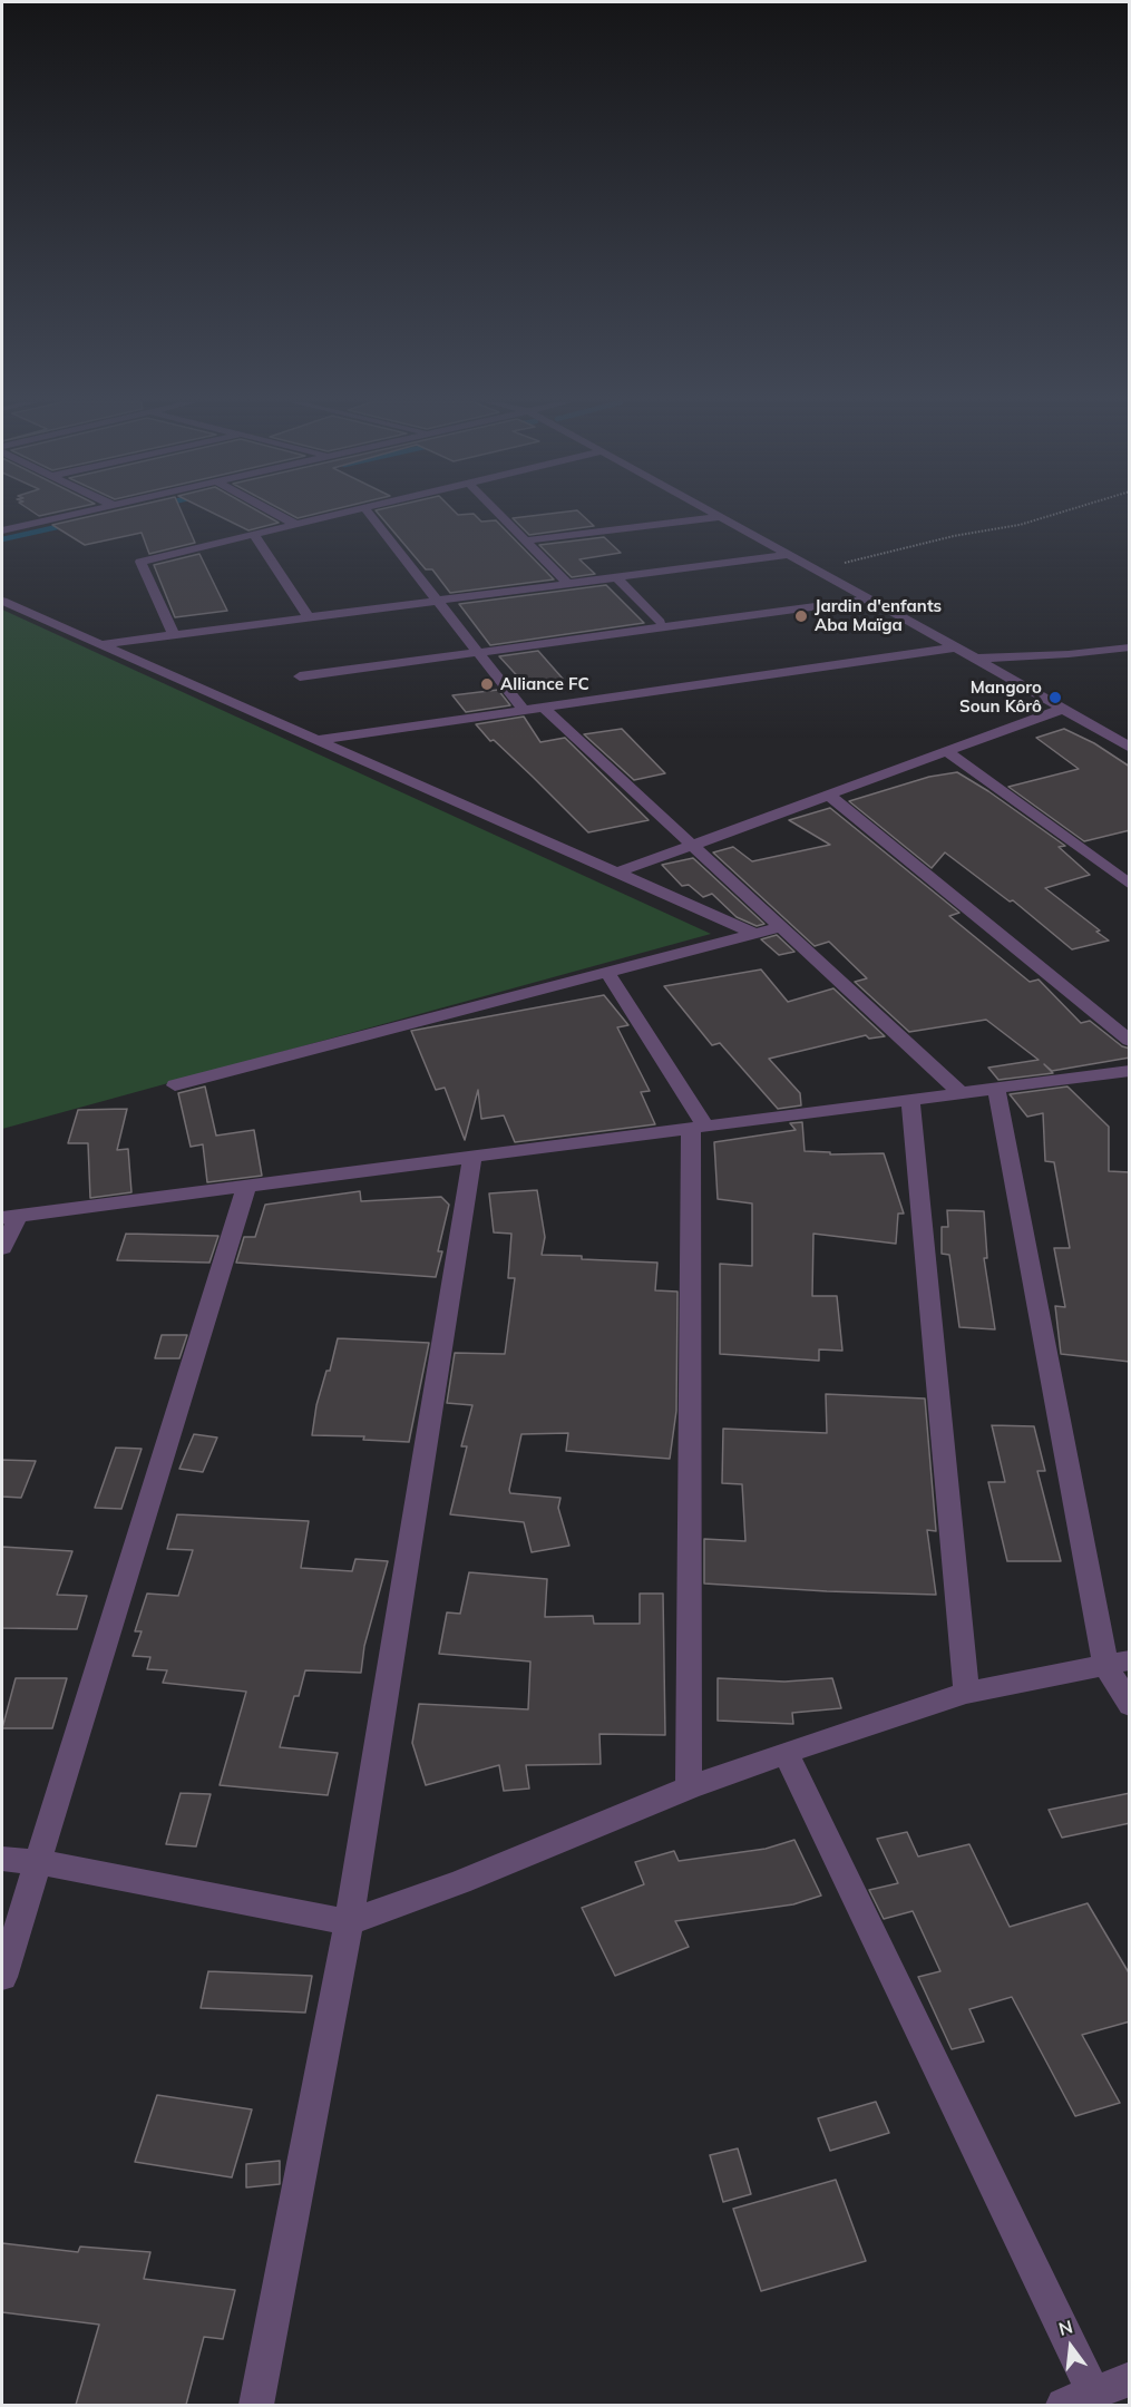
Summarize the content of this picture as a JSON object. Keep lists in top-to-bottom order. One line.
{"places":["Jardin d'enfants Aba Maïga","Alliance FC","Mangoro Soun Kôrô"],"north":"top"}
